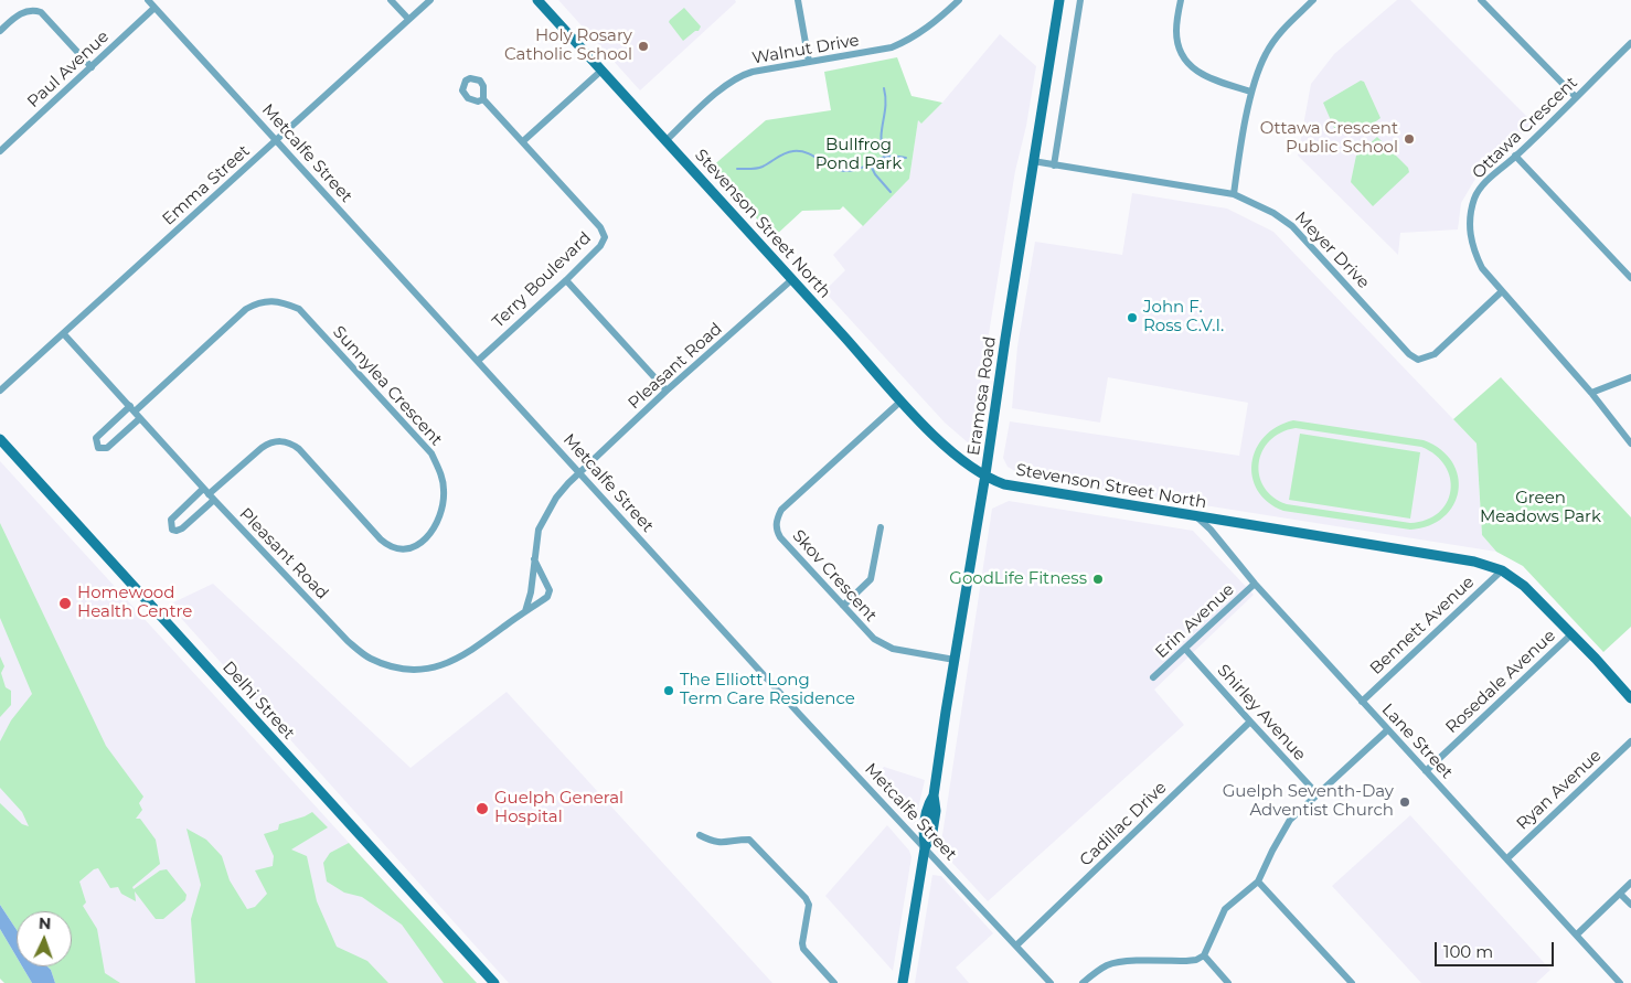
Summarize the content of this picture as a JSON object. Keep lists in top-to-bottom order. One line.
{"streets":{"main road":["Stevenson Street North","Eramosa Road","Delhi Street"],"street":["Walnut Drive","Paul Avenue","Ottawa Crescent","Metcalfe Street","Emma Street","Meyer Drive","Terry Boulevard","Pleasant Road","Sunnylea Crescent","Skov Crescent","Erin Avenue","Bennett Avenue","Rosedale Avenue","Shirley Avenue","Lane Street","Ryan Avenue","Cadillac Drive"]},"crossings":[["Walnut Drive","Stevenson Street North"],["Paul Avenue","Metcalfe Street"],["Ottawa Crescent","Meyer Drive"],["Metcalfe Street","Emma Street"],["Metcalfe Street","Terry Boulevard"],["Metcalfe Street","Pleasant Road"],["Metcalfe Street","Eramosa Road"],["Metcalfe Street","Cadillac Drive"],["Emma Street","Pleasant Road"],["Stevenson Street North","Pleasant Road"],["Stevenson Street North","Eramosa Road"],["Stevenson Street North","Skov Crescent"],["Stevenson Street North","Bennett Avenue"],["Stevenson Street North","Rosedale Avenue"],["Stevenson Street North","Lane Street"],["Meyer Drive","Eramosa Road"],["Pleasant Road","Sunnylea Crescent"],["Eramosa Road","Skov Crescent"],["Erin Avenue","Shirley Avenue"],["Erin Avenue","Lane Street"],["Bennett Avenue","Lane Street"],["Rosedale Avenue","Lane Street"],["Shirley Avenue","Cadillac Drive"],["Lane Street","Ryan Avenue"]],"parks":["Bullfrog Pond Park","Green Meadows Park"],"places":["Holy Rosary Catholic School","Ottawa Crescent Public School","John F. Ross C.V.I.","GoodLife Fitness","Homewood Health Centre","The Elliott Long Term Care Residence","Guelph Seventh-Day Adventist Church","Guelph General Hospital"],"scale_bar":"100 m","north":"top"}
